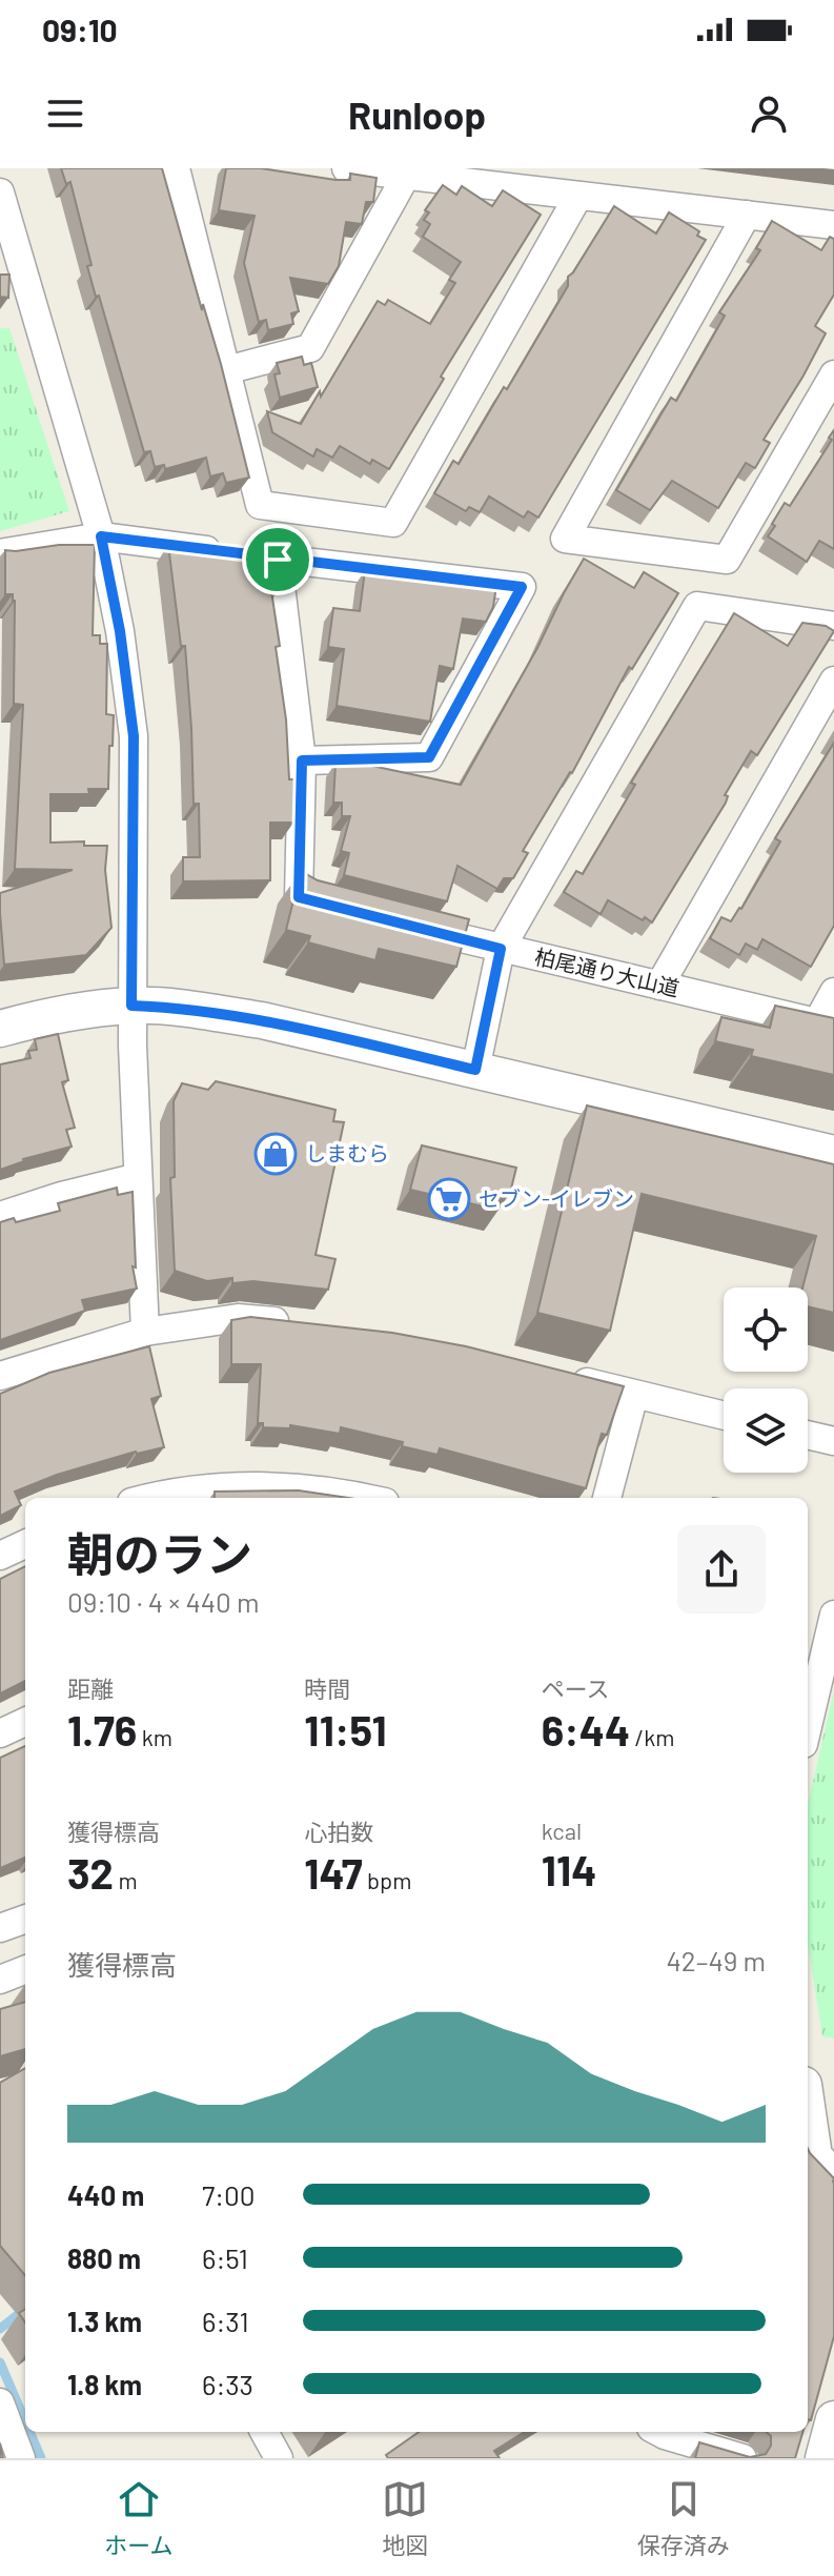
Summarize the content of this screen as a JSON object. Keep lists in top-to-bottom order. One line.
{"streets":{"street":["柏尾通り大山道"]},"places":{"shop":["しまむら"],"supermarket":["セブン-イレブン"]},"page":{"status":"09:10","header":"Runloop","heading":["朝のラン","09:10 · 4 × 440 m"],"stats":[["距離","1.76 km"],["時間","11:51"],["ペース","6:44 /km"],["獲得標高","32 m"],["心拍数","147 bpm"],["kcal","114"]],"chart":["獲得標高","42–49 m"],"list":[{"name":"440 m","note":"7:00"},{"name":"880 m","note":"6:51"},{"name":"1.3 km","note":"6:31"},{"name":"1.8 km","note":"6:33"}],"tabs":["ホーム","地図","保存済み"]}}
